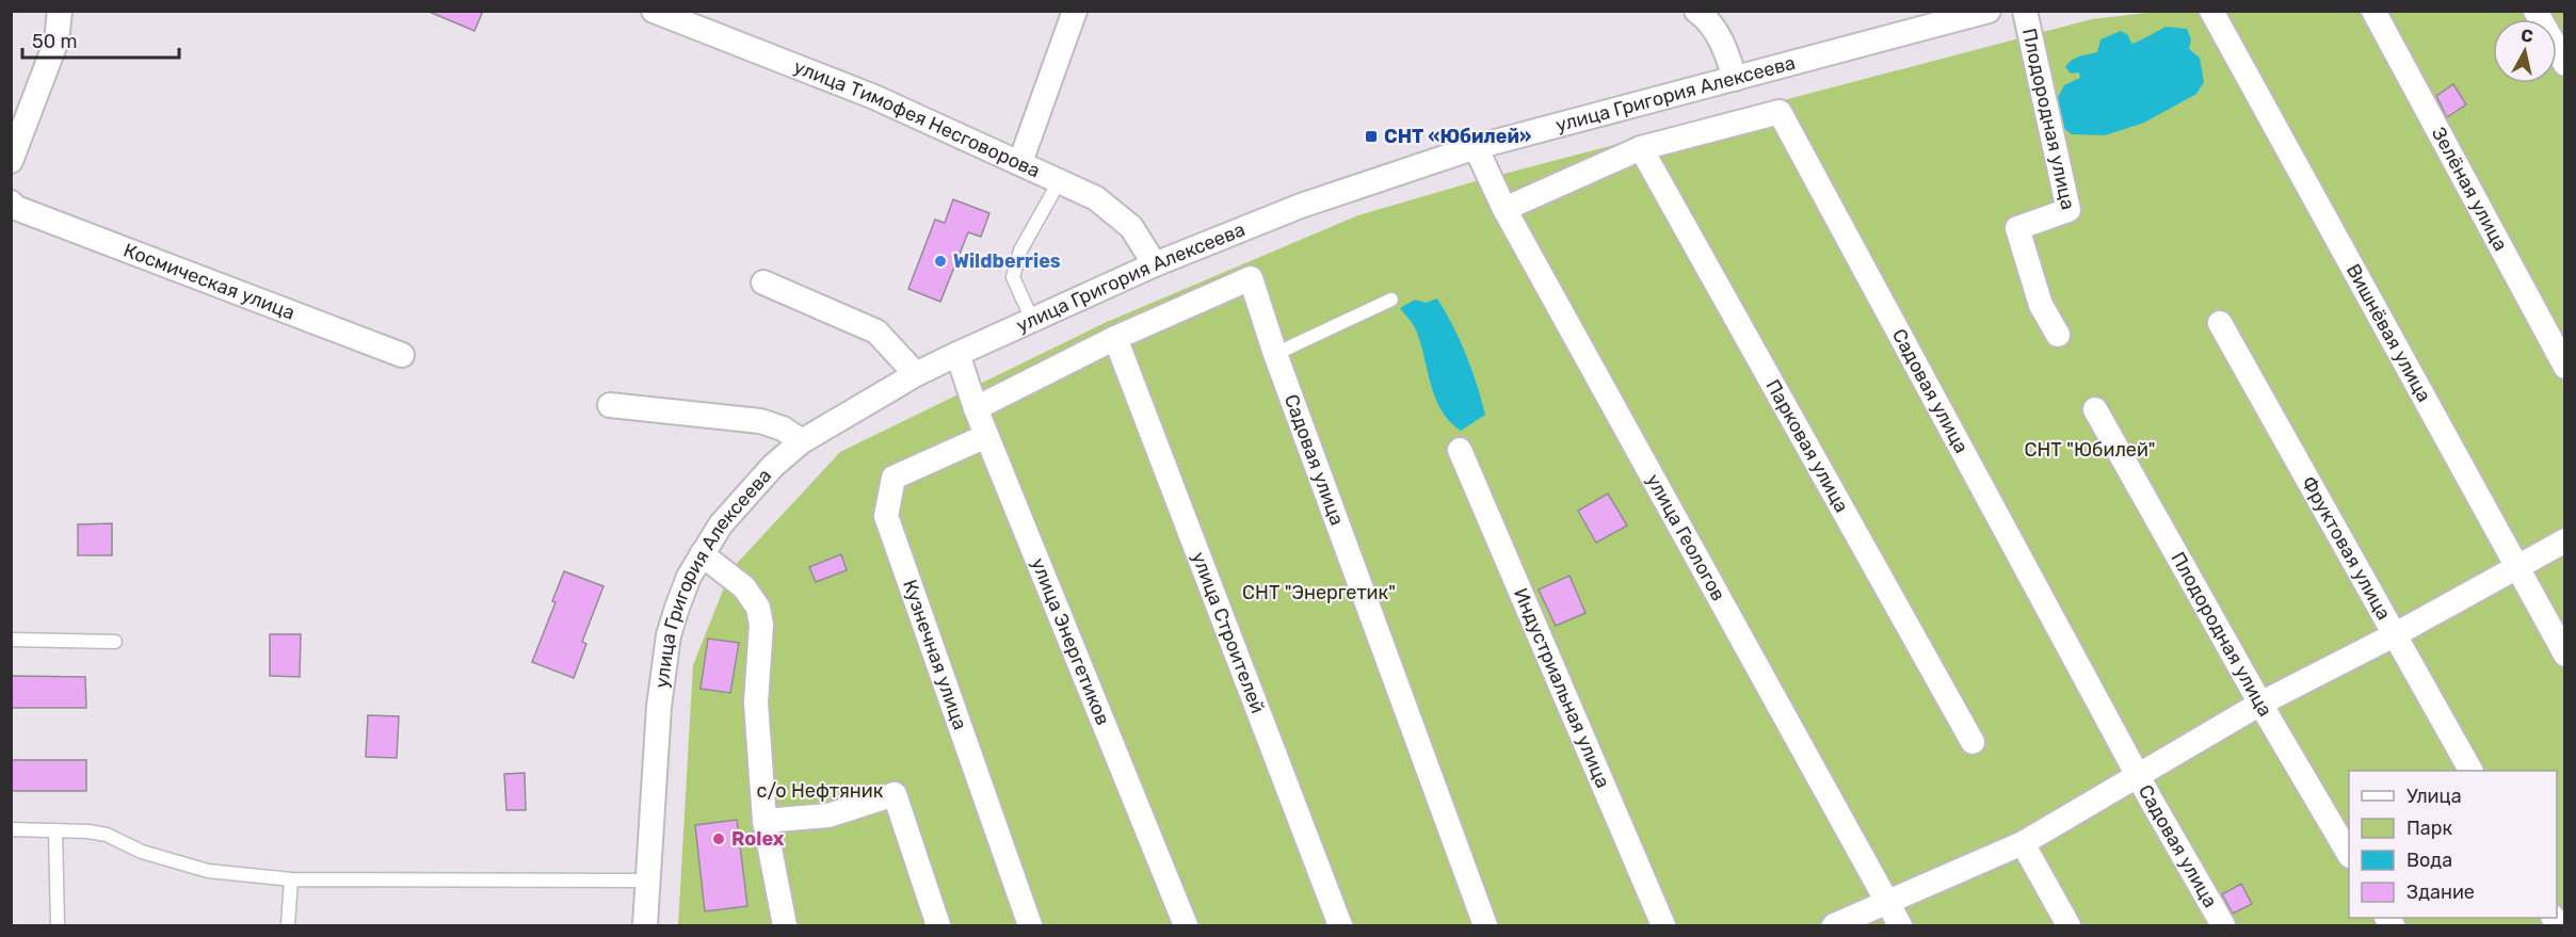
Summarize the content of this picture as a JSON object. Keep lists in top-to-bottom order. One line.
{"streets":{"street":["улица Григория Алексеева","Плодородная улица","улица Тимофея Несговорова","Зелёная улица","Космическая улица","Вишнёвая улица","Садовая улица","Парковая улица","улица Геологов","Фруктовая улица","улица Строителей","улица Энергетиков","Кузнечная улица","Индустриальная улица"]},"crossings":[["улица Григория Алексеева","улица Тимофея Несговорова"],["улица Григория Алексеева","улица Геологов"],["улица Григория Алексеева","улица Энергетиков"],["Садовая улица","Парковая улица"],["Садовая улица","улица Геологов"],["Садовая улица","улица Строителей"],["Садовая улица","улица Энергетиков"],["улица Энергетиков","Кузнечная улица"]],"parks":["СНТ \"Юбилей\"","СНТ \"Энергетик\"","с/о Нефтяник"],"places":{"transit":["СНТ «Юбилей»"],"other":["Wildberries","Rolex"]},"legend":["Улица","Парк","Вода","Здание"],"scale_bar":"50 m","north":"top"}
